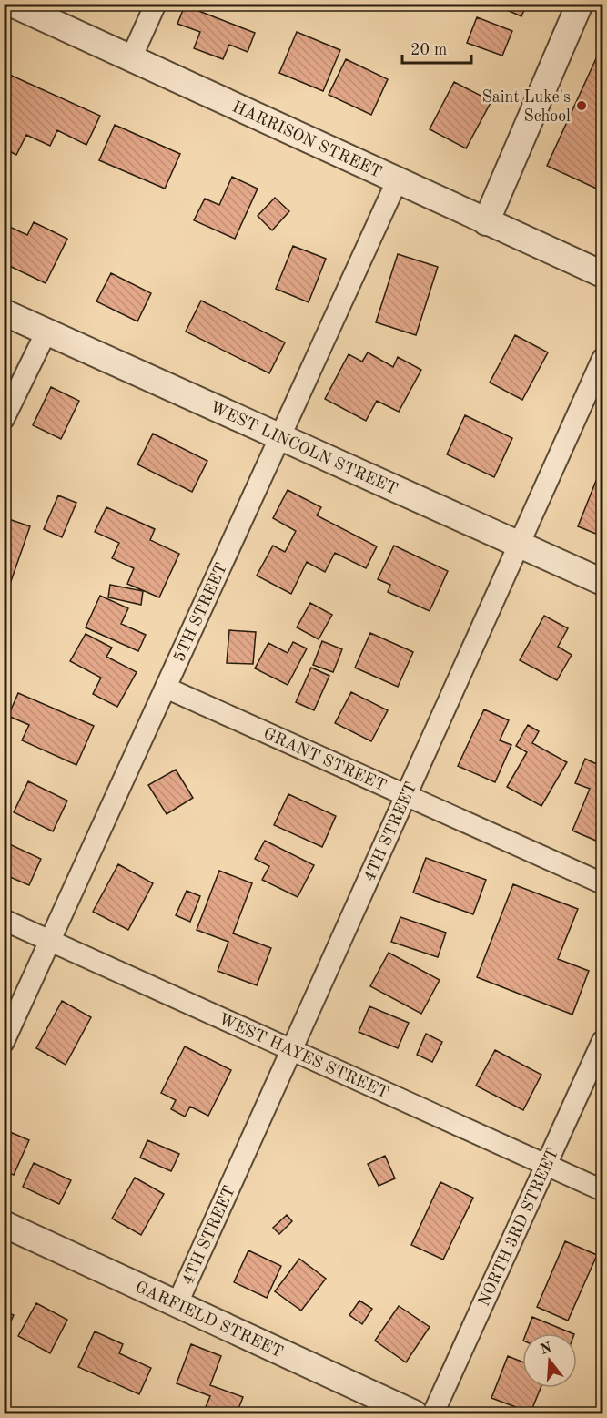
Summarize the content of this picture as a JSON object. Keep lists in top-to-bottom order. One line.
{"streets":{"street":["HARRISON STREET","WEST LINCOLN STREET","5TH STREET","GRANT STREET","4TH STREET","WEST HAYES STREET","NORTH 3RD STREET","GARFIELD STREET"]},"crossings":[["HARRISON STREET","5TH STREET"],["WEST LINCOLN STREET","5TH STREET"],["WEST LINCOLN STREET","4TH STREET"],["5TH STREET","GRANT STREET"],["5TH STREET","WEST HAYES STREET"],["GRANT STREET","4TH STREET"],["4TH STREET","WEST HAYES STREET"],["4TH STREET","GARFIELD STREET"],["WEST HAYES STREET","NORTH 3RD STREET"]],"places":["Saint Luke's School"],"scale_bar":"20 m","north":"top"}
